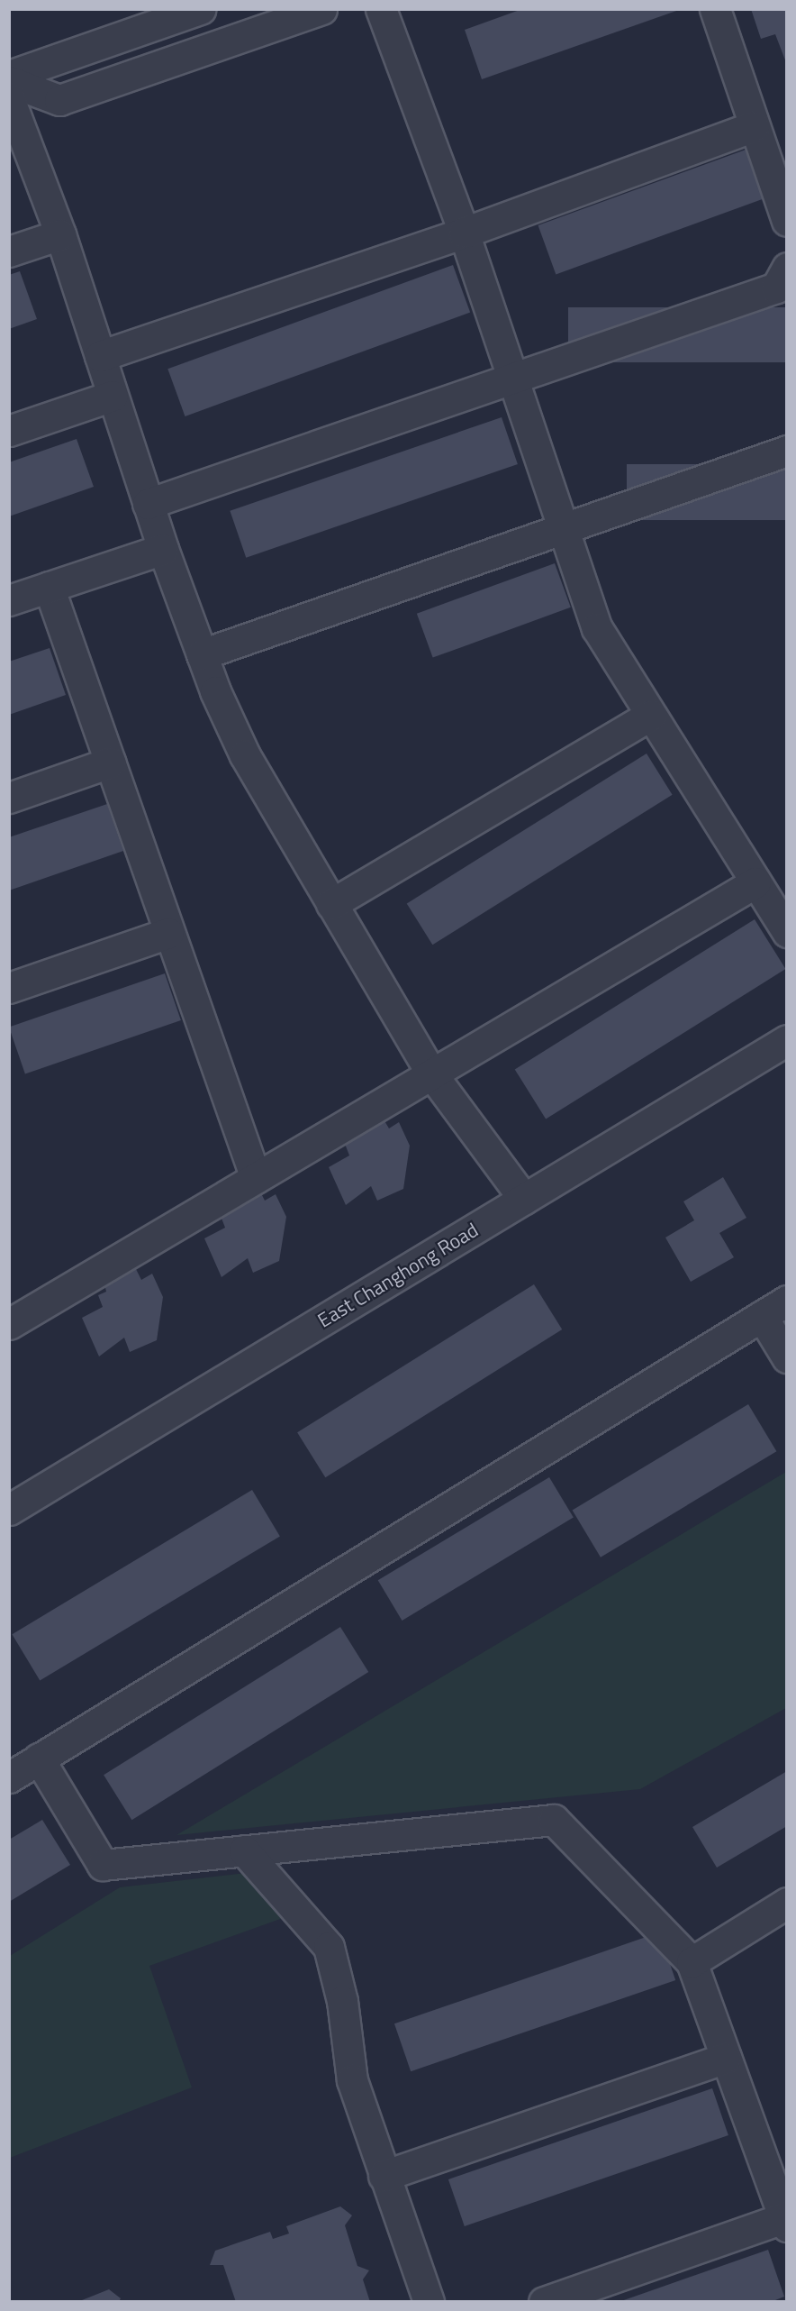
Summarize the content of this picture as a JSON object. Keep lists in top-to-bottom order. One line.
{"streets":{"street":["East Changhong Road"]}}
